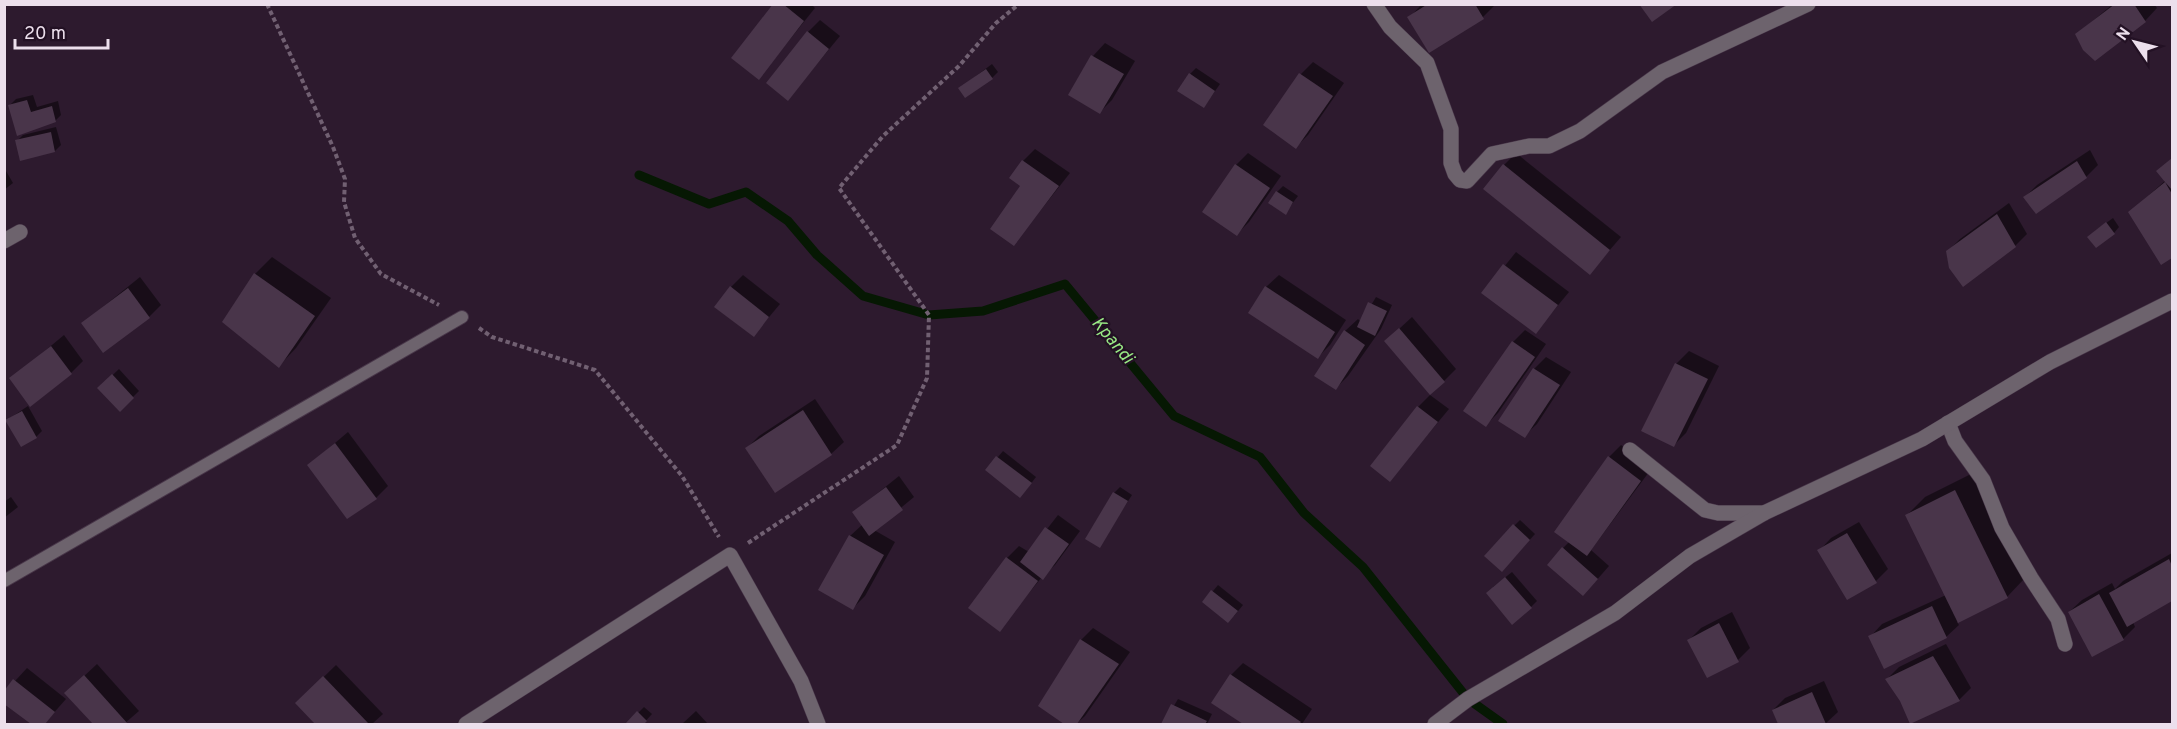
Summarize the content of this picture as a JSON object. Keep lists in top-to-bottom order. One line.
{"water":["Kpandi"],"scale_bar":"20 m","north":"top left"}
